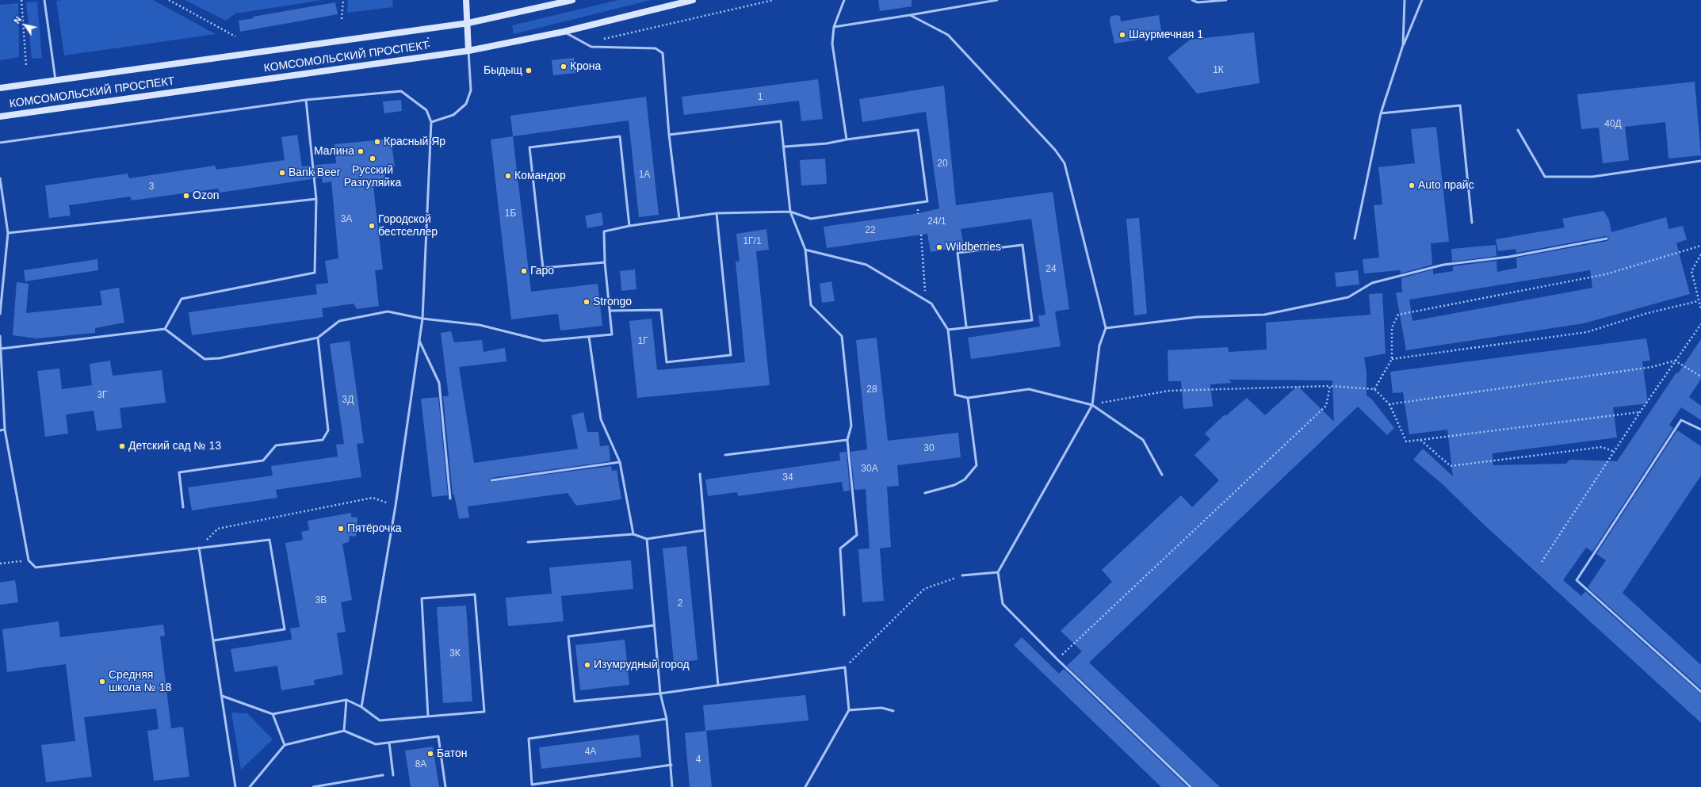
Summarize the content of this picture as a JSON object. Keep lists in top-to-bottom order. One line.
{"streets":{"main road":["КОМСОМОЛЬСКИЙ ПРОСПЕКТ"]},"places":["Шаурмечная 1","Крона","Быдыщ","Красный Яр","Малина","Русский Разгуляйка","Bank Beer","Командор","Auto прайс","Ozon","Городской бестселлер","Wildberries","Гаро","Strongo","Детский сад № 13","Пятёрочка","Изумрудный город","Средняя школа № 18","Батон"],"house_numbers":["1К","1","40Д","20","1А","3","1Б","3А","24/1","22","1Г/1","24","1Г","28","3Г","3Д","30","30А","34","3В","2","3К","4А","4","8А"],"north":"top left"}
